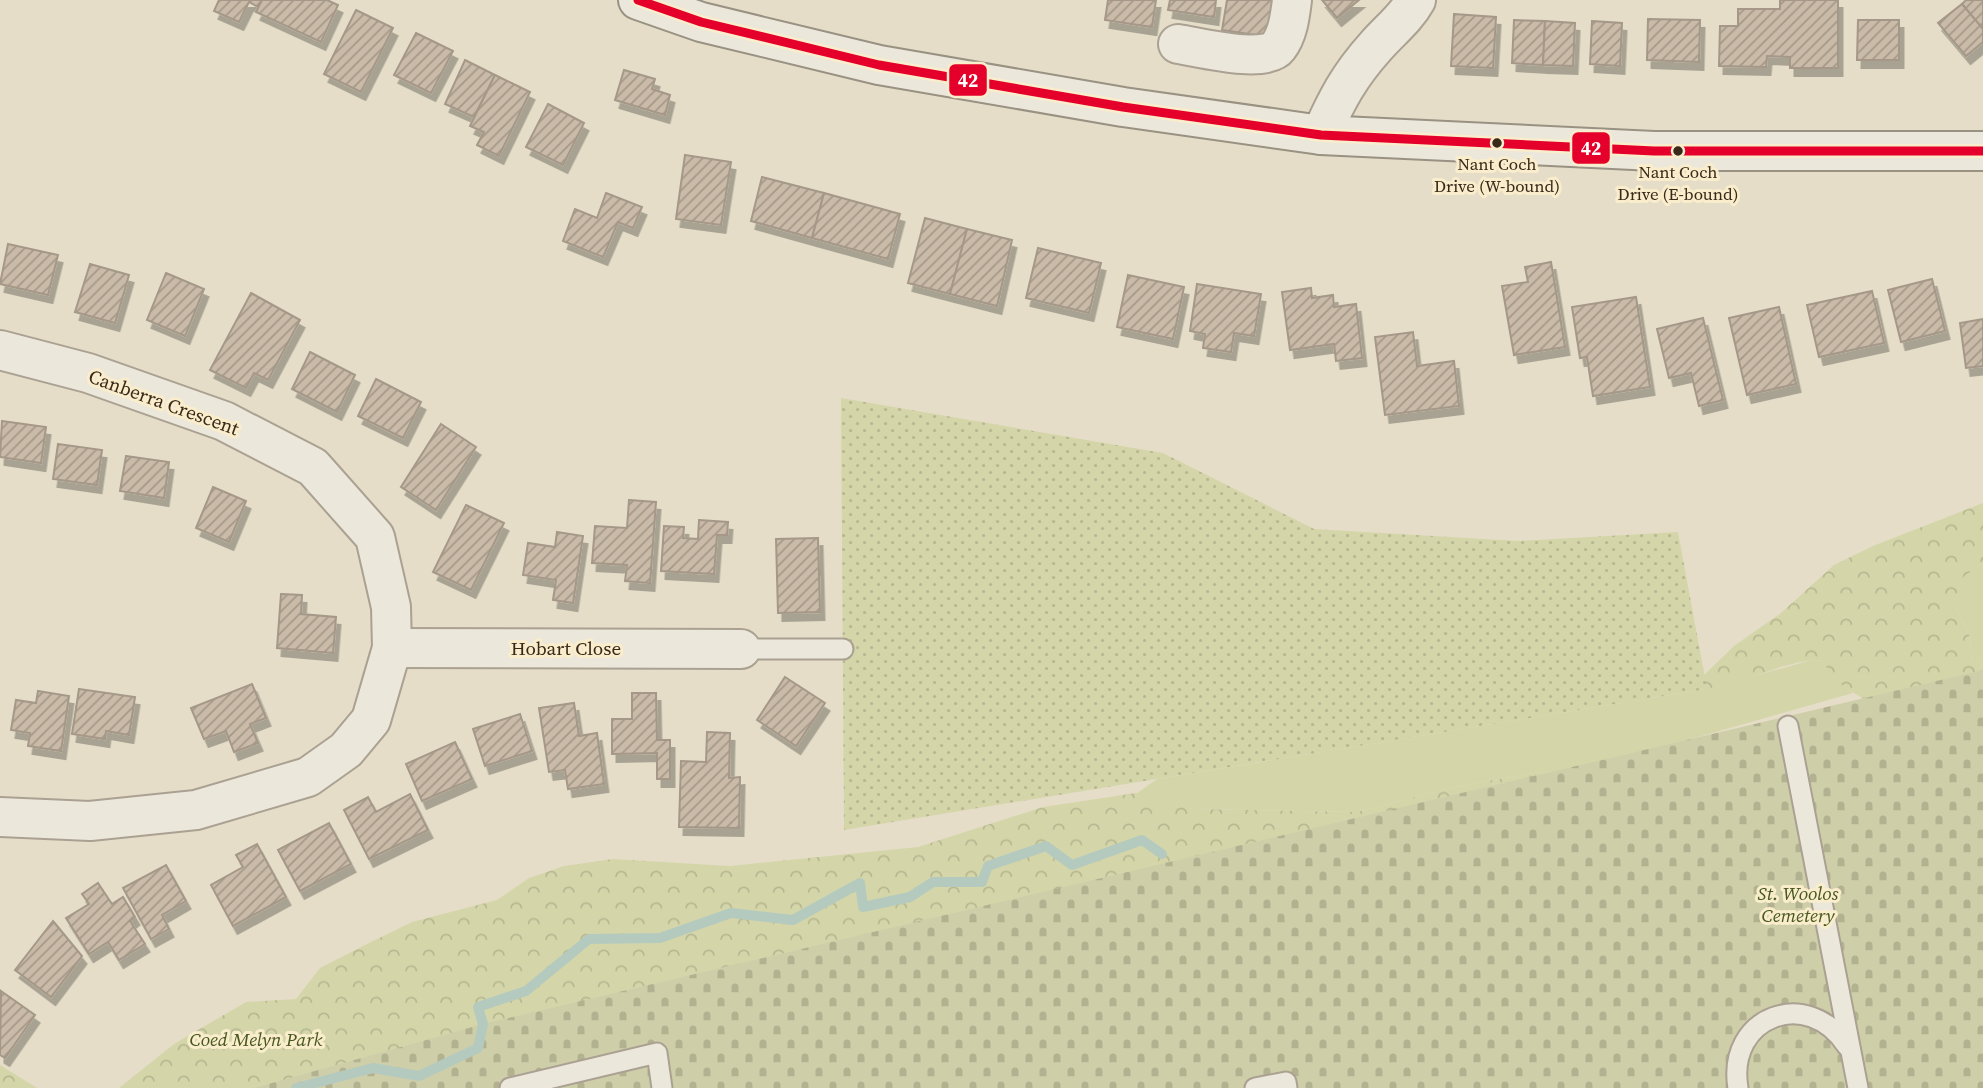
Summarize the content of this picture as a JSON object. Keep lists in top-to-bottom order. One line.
{"streets":{"street":["Canberra Crescent","Hobart Close"]},"crossings":[["Canberra Crescent","Hobart Close"]],"parks":["St. Woolos Cemetery","Coed Melyn Park"],"places":["Nant Coch Drive (W-bound)","Nant Coch Drive (E-bound)"],"lines":["transit line 42"]}
